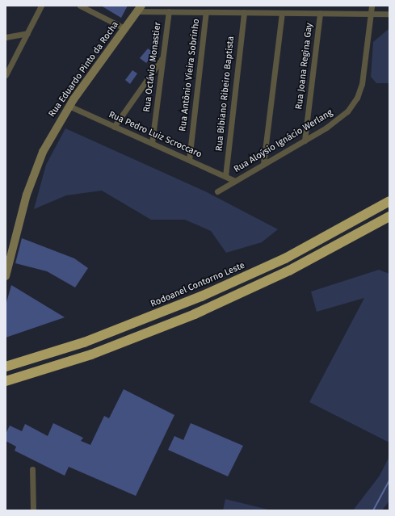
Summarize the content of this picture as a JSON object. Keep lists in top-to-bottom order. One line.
{"streets":{"highway":["Rodoanel Contorno Leste"],"main road":["Rua Eduardo Pinto da Rocha"],"street":["Rua Joana Regina Gay","Rua Octávio Monastier","Rua Antônio Vieira Sobrinho","Rua Bibiano Ribeiro Baptista","Rua Pedro Luiz Scroccaro","Rua Aloýsio Ignácio Werlang"]},"crossings":[["Rua Joana Regina Gay","Rua Aloýsio Ignácio Werlang"],["Rua Octávio Monastier","Rua Pedro Luiz Scroccaro"],["Rua Eduardo Pinto da Rocha","Rua Pedro Luiz Scroccaro"],["Rua Antônio Vieira Sobrinho","Rua Pedro Luiz Scroccaro"],["Rua Bibiano Ribeiro Baptista","Rua Pedro Luiz Scroccaro"],["Rua Pedro Luiz Scroccaro","Rua Aloýsio Ignácio Werlang"]]}
